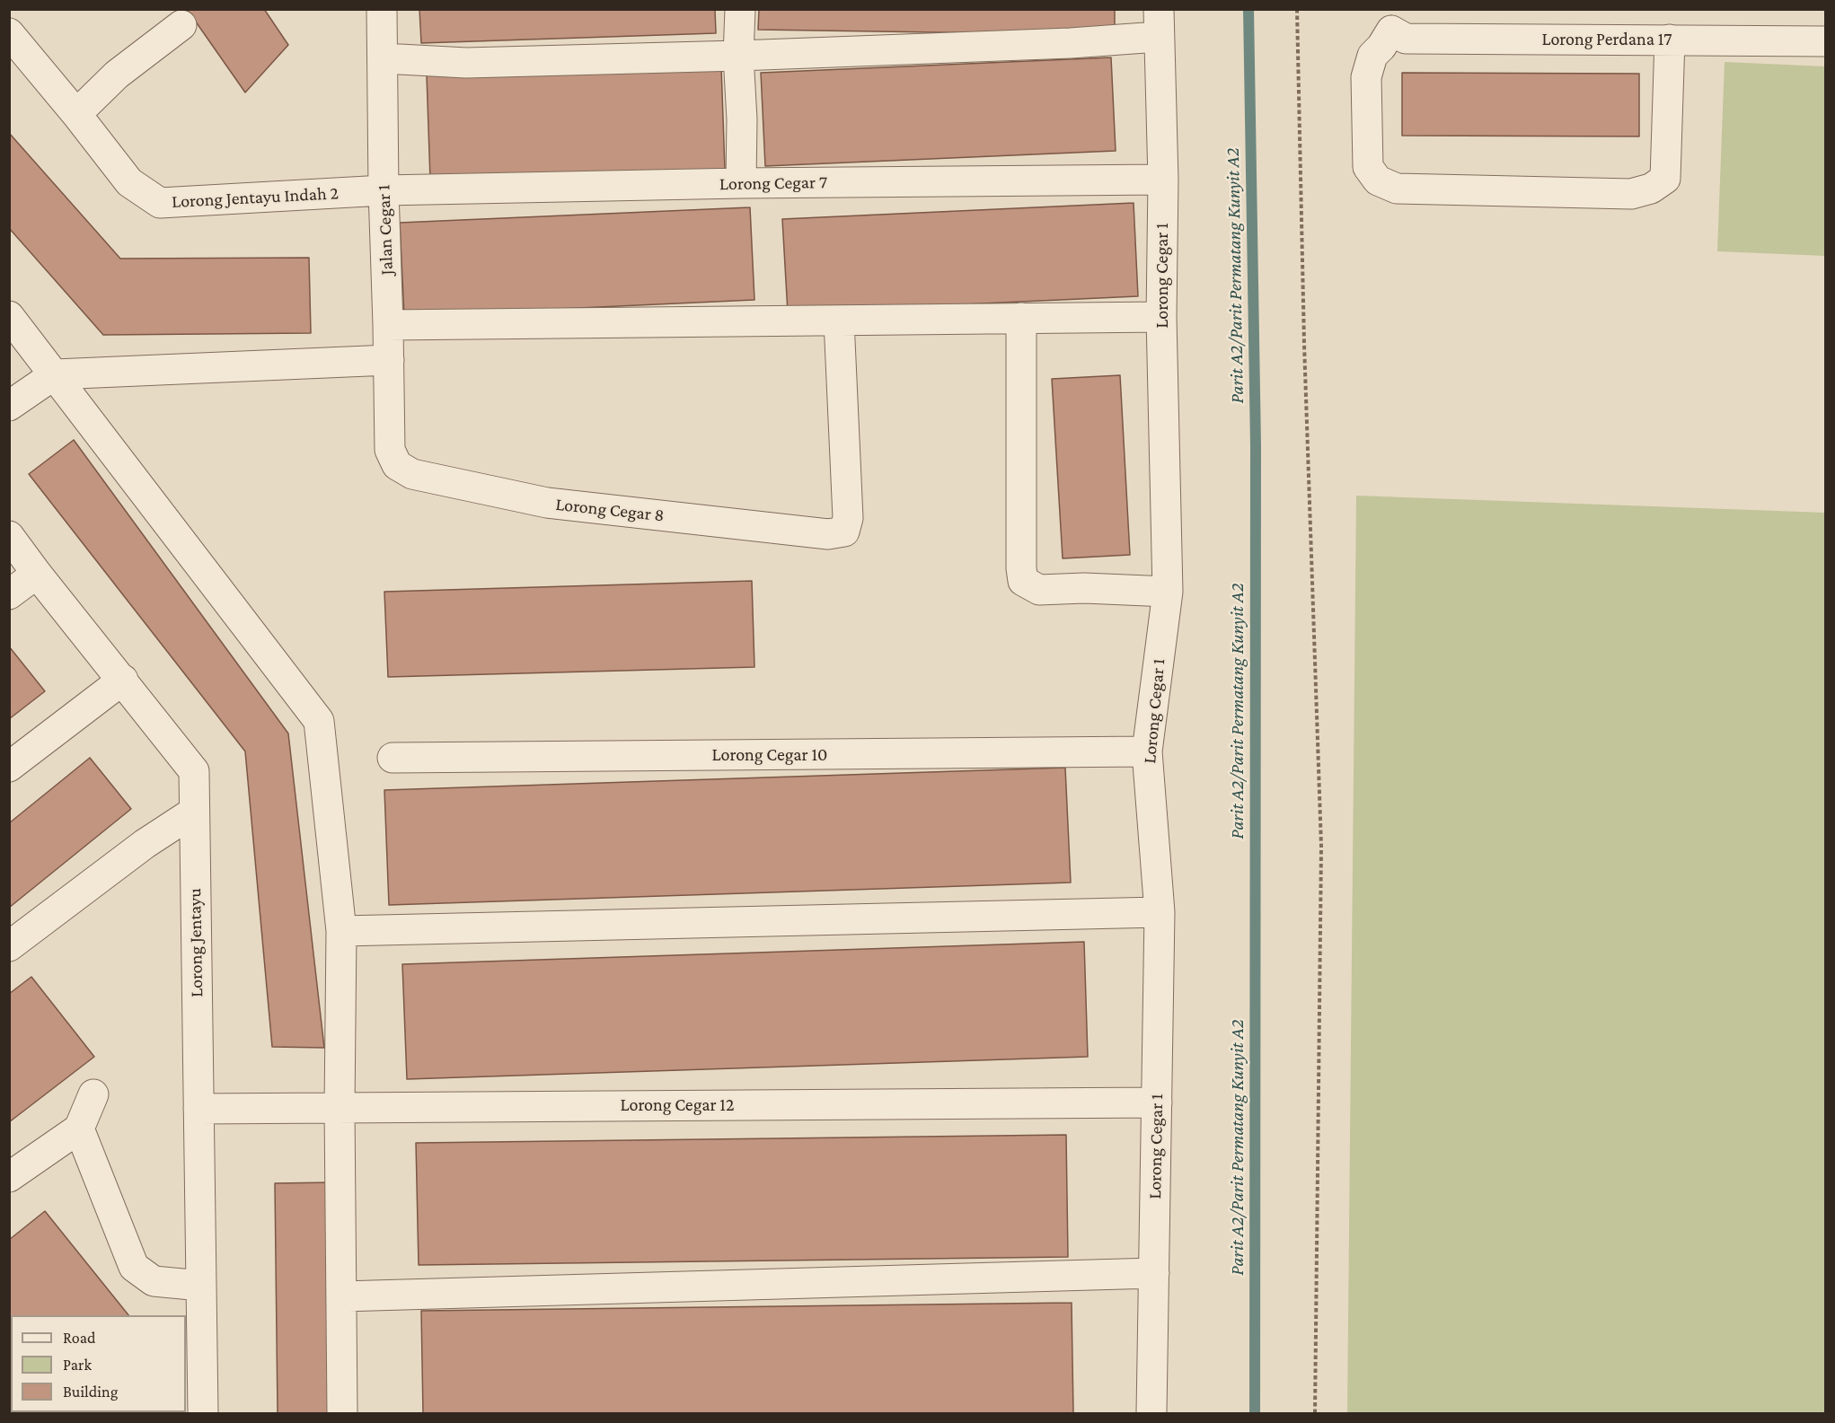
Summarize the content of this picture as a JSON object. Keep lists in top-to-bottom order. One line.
{"streets":{"street":["Lorong Perdana 17","Lorong Cegar 7","Lorong Jentayu Indah 2","Jalan Cegar 1","Lorong Cegar 1","Lorong Cegar 8","Lorong Cegar 10","Lorong Jentayu","Lorong Cegar 12"]},"crossings":[["Lorong Cegar 7","Lorong Jentayu Indah 2"],["Lorong Cegar 7","Jalan Cegar 1"],["Lorong Cegar 7","Lorong Cegar 1"],["Lorong Jentayu Indah 2","Jalan Cegar 1"],["Jalan Cegar 1","Lorong Cegar 8"],["Lorong Cegar 1","Lorong Cegar 10"],["Lorong Cegar 1","Lorong Cegar 12"],["Lorong Jentayu","Lorong Cegar 12"]],"water":["Parit A2/Parit Permatang Kunyit A2"],"legend":["Road","Park","Building"]}
